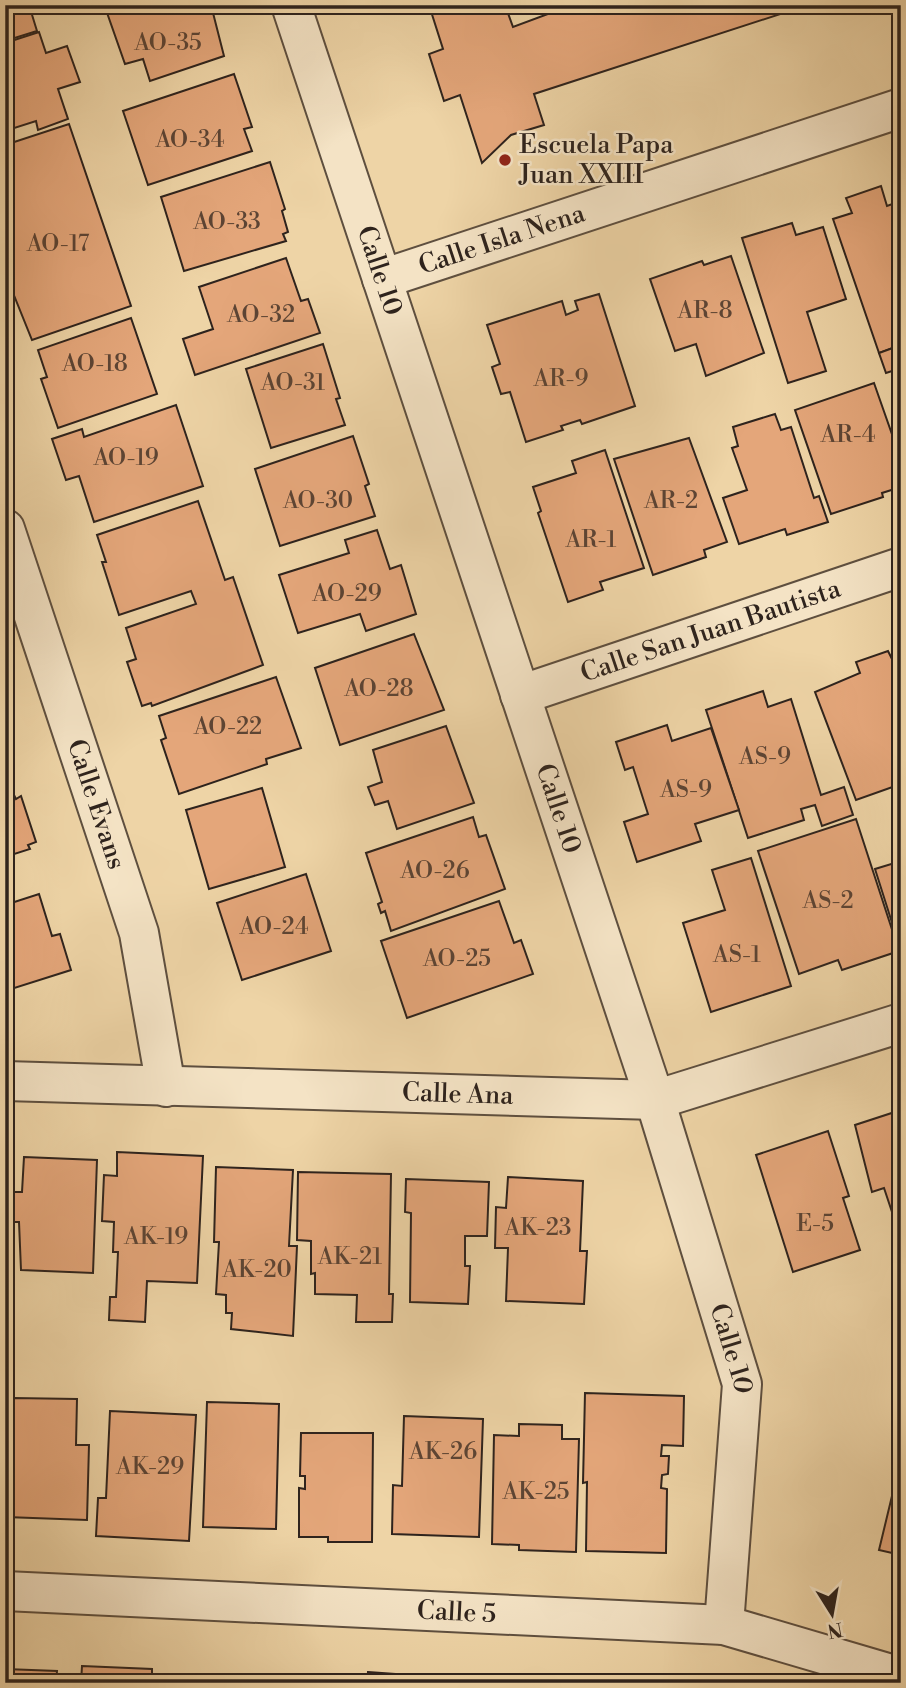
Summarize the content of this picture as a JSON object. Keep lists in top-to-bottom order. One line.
{"streets":{"street":["Calle Isla Nena","Calle 10","Calle San Juan Bautista","Calle Evans","Calle Ana","Calle 5"]},"crossings":[["Calle Isla Nena","Calle 10"],["Calle 10","Calle San Juan Bautista"],["Calle 10","Calle Ana"],["Calle 10","Calle 5"],["Calle Evans","Calle Ana"]],"places":["Escuela Papa Juan XXIII"],"house_numbers":["AO-35","AO-34","AO-33","AO-17","AR-8","AO-32","AO-18","AR-9","AO-31","AR-4","AO-19","AO-30","AR-2","AR-1","AO-29","AO-28","AO-22","AS-9","AS-9","AO-26","AS-2","AO-24","AS-1","AO-25","E-5","AK-23","AK-19","AK-21","AK-20","AK-26","AK-29","AK-25"],"north":"bottom"}
